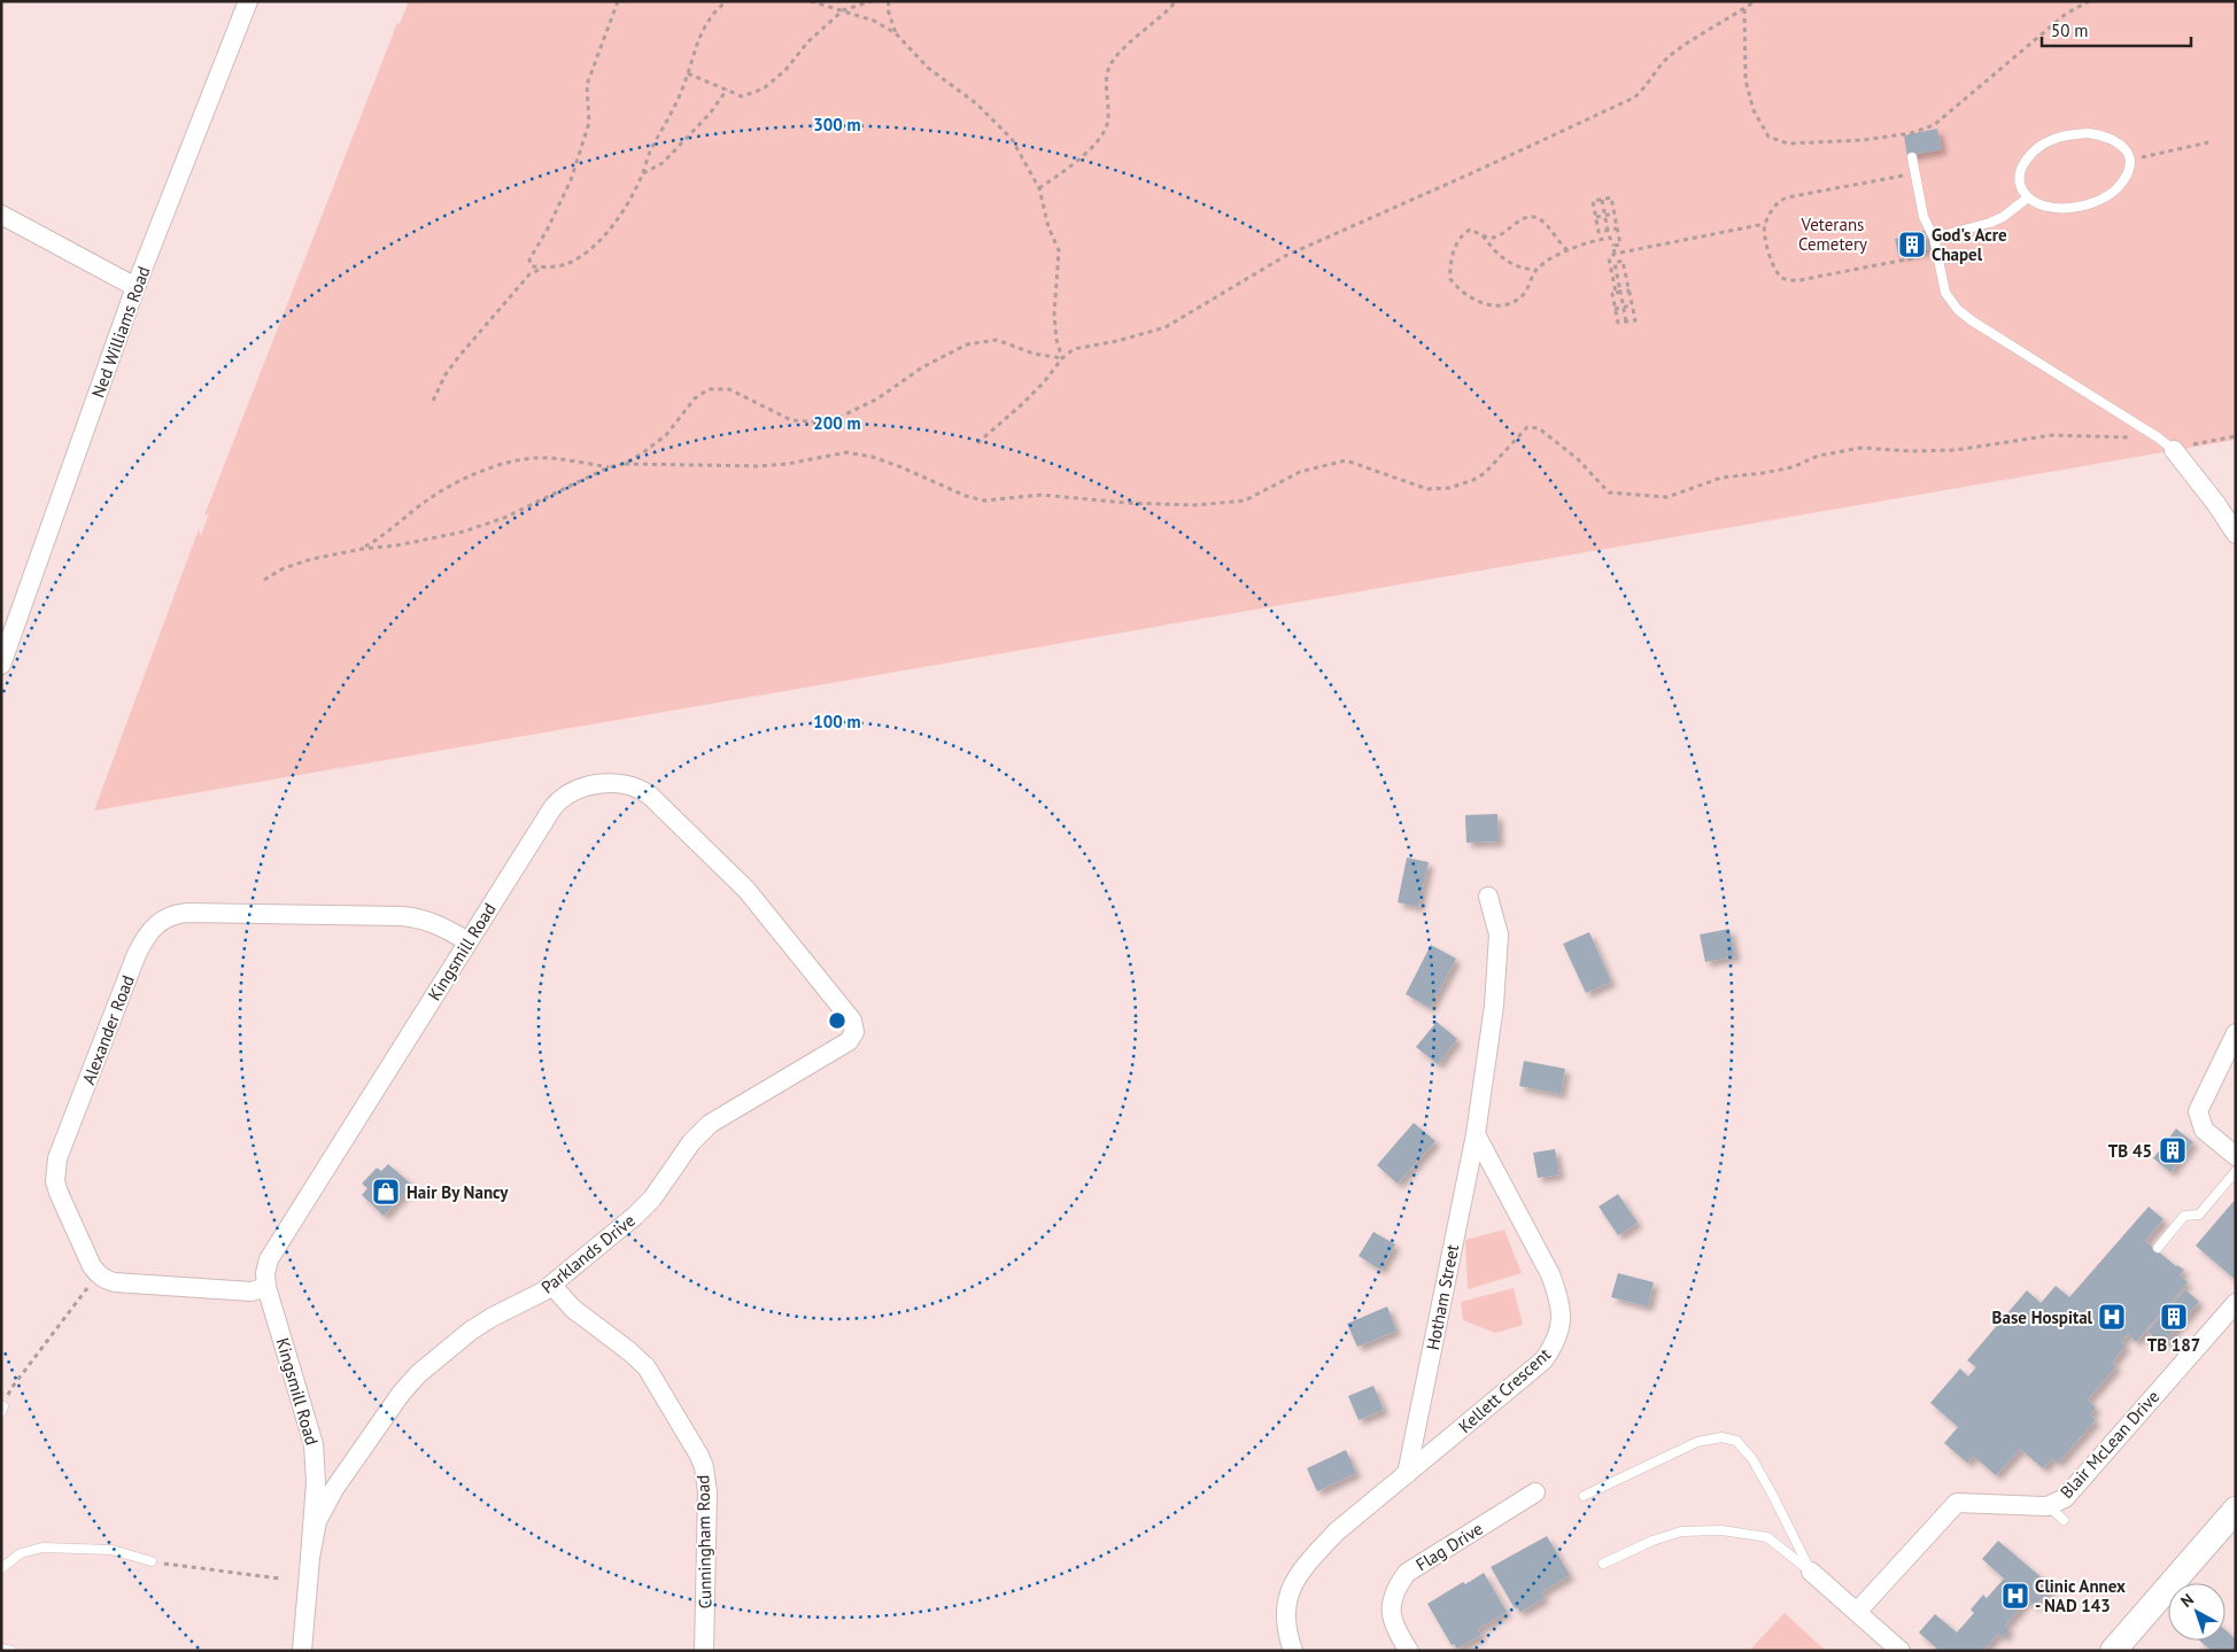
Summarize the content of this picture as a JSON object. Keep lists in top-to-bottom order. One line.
{"streets":{"street":["Ned Williams Road","Kingsmill Road","Alexander Road","Parklands Drive","Hotham Street","Kellett Crescent","Blair McLean Drive","Cunningham Road","Flag Drive"]},"crossings":[["Kingsmill Road","Alexander Road"],["Kingsmill Road","Parklands Drive"],["Parklands Drive","Cunningham Road"],["Hotham Street","Kellett Crescent"]],"parks":["Veterans Cemetery"],"places":{"building":["God's Acre Chapel","TB 45","TB 187"],"shop":["Hair By Nancy"],"hospital":["Base Hospital","Clinic Annex - NAD 143"]},"scale_bar":"50 m","north":"top left","rings":["300 m","200 m","100 m"]}
